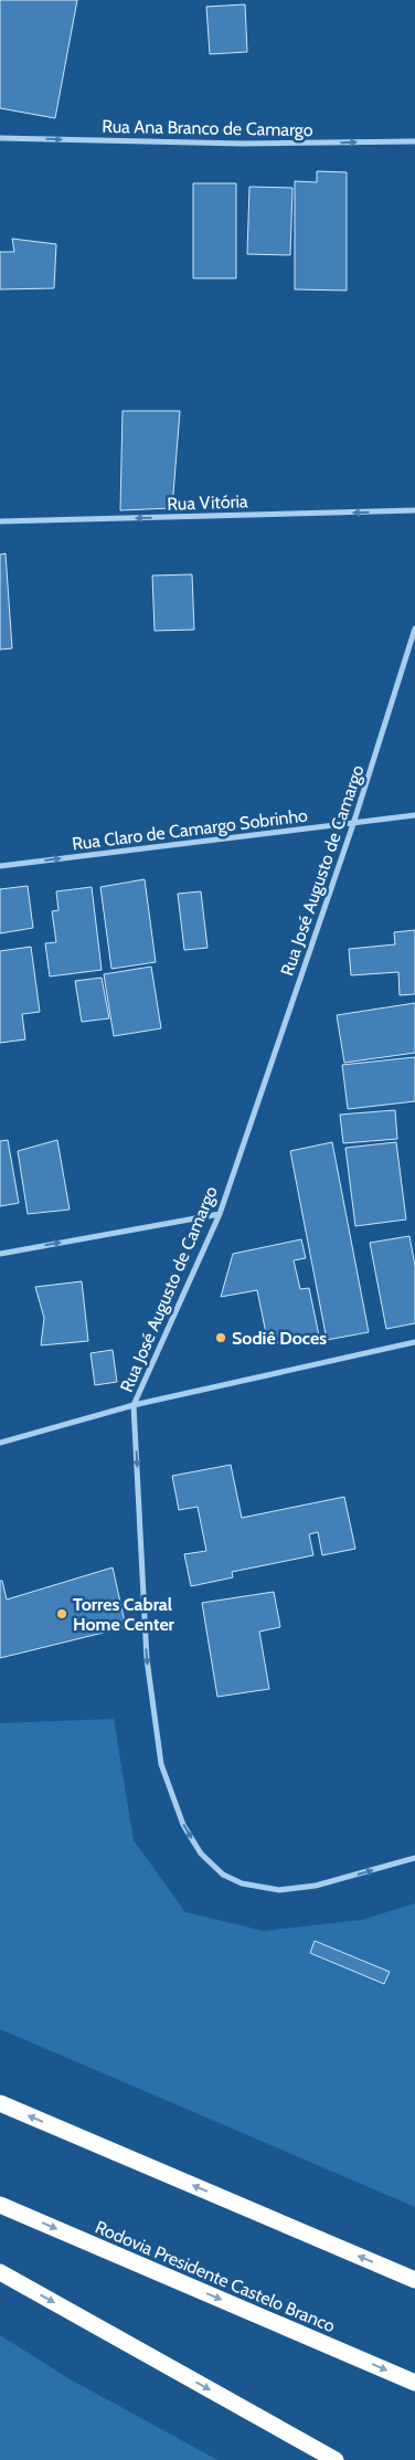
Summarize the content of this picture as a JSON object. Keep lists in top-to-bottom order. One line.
{"streets":{"highway":["Rodovia Presidente Castelo Branco"],"street":["Rua Ana Branco de Camargo","Rua Vitória","Rua Claro de Camargo Sobrinho","Rua José Augusto de Camargo"]},"crossings":[["Rua Claro de Camargo Sobrinho","Rua José Augusto de Camargo"]],"one_way":["Rua Ana Branco de Camargo","Rua Vitória","Rua Claro de Camargo Sobrinho"],"places":["Sodiê Doces","Torres Cabral Home Center"]}
